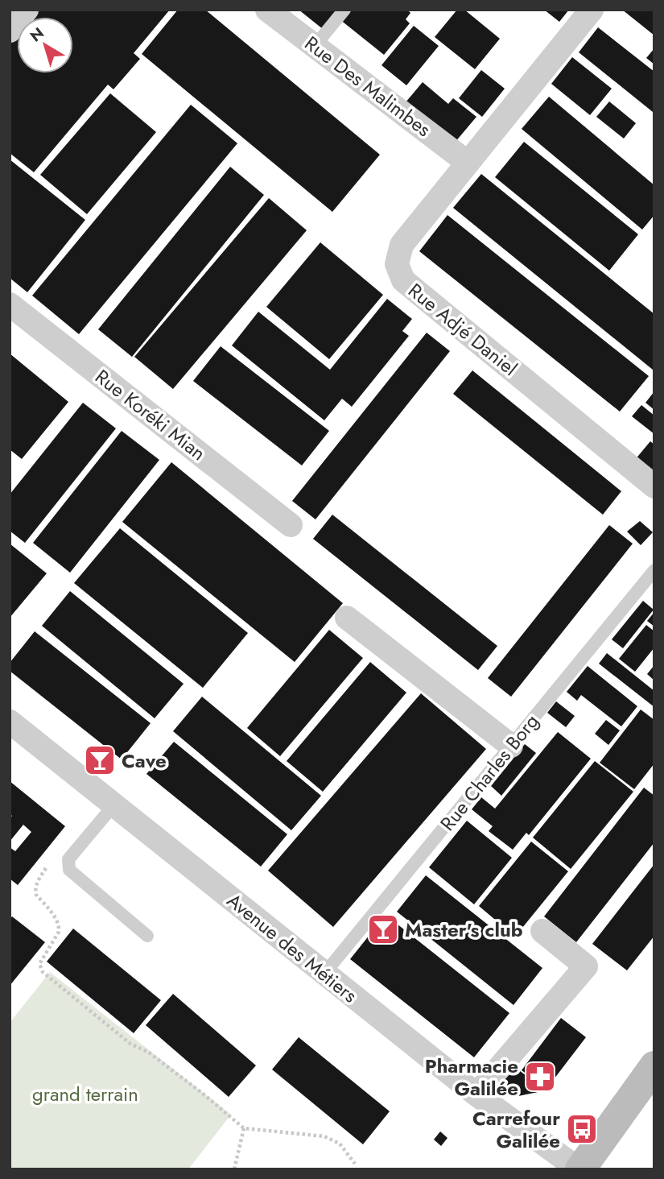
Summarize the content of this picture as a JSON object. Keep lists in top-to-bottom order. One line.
{"streets":{"street":["Rue Des Malimbes","Rue Adjé Daniel","Rue Koréki Mian","Avenue des Métiers"],"lane":["Rue Charles Borg"]},"crossings":[["Rue Des Malimbes","Rue Adjé Daniel"],["Rue Charles Borg","Avenue des Métiers"]],"parks":["grand terrain"],"places":{"bar":["Cave","Master's club"],"pharmacy":["Pharmacie Galilée"],"bus stop":["Carrefour Galilée"]},"north":"top left"}
